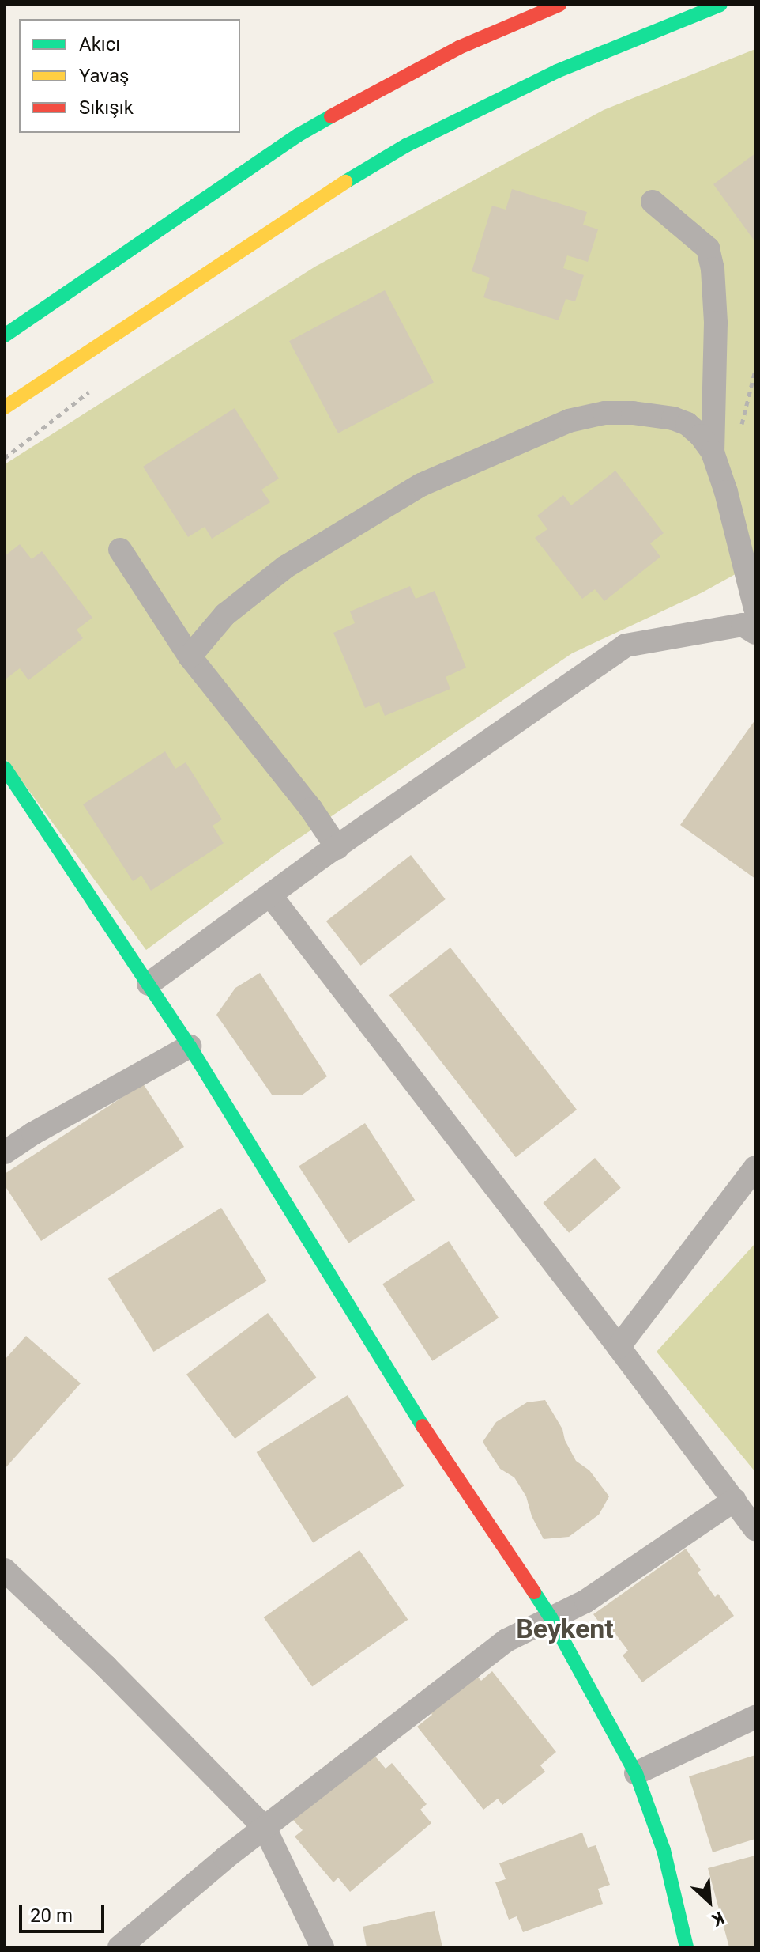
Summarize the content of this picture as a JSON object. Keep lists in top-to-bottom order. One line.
{"districts":["Beykent"],"legend":["Akıcı","Yavaş","Sıkışık"],"scale_bar":"20 m","north":"bottom right"}
